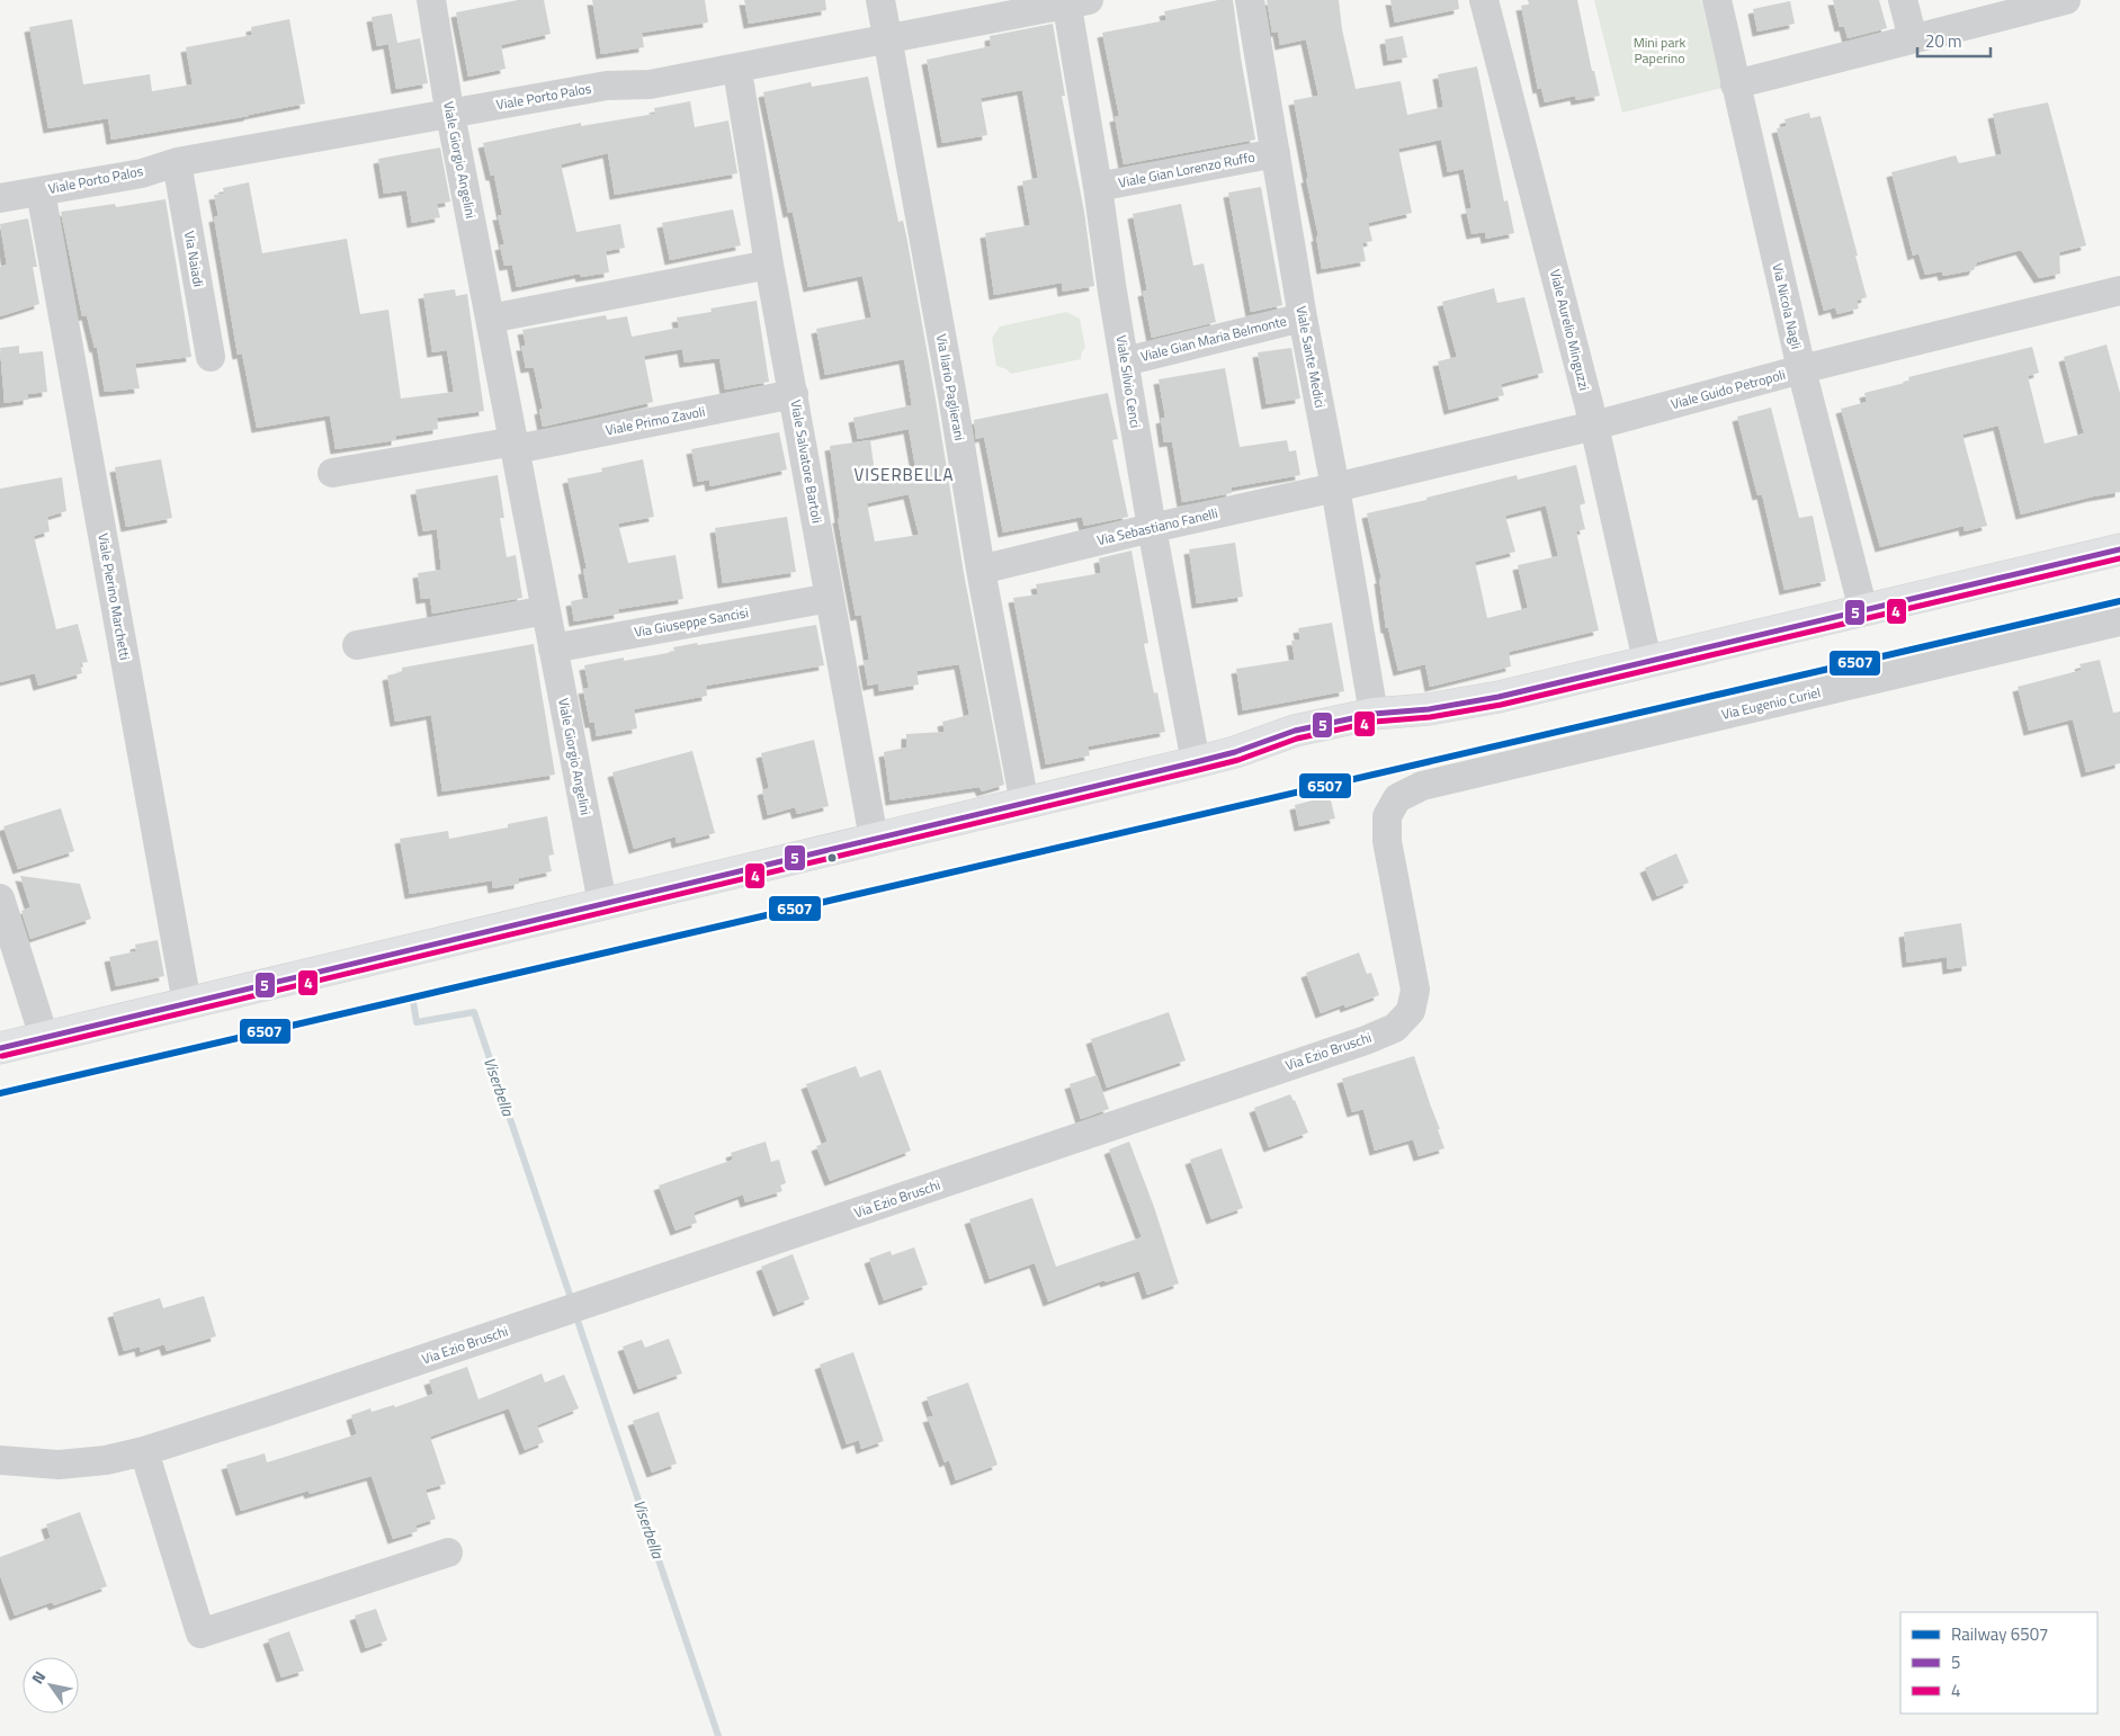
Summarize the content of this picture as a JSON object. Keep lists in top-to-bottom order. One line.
{"streets":{"street":["Viale Porto Palos","Viale Giorgio Angelini","Viale Gian Lorenzo Ruffo","Via Naiadi","Via Nicola Nagli","Viale Aurelio Minguzzi","Viale Gian Maria Belmonte","Viale Sante Medici","Viale Silvio Cenci","Via Ilario Paglierani","Viale Guido Petropoli","Viale Primo Zavoli","Viale Salvatore Bartoli","Via Sebastiano Fanelli","Viale Pierino Marchetti","Via Giuseppe Sancisi","Via Eugenio Curiel","Via Ezio Bruschi"]},"crossings":[["Viale Porto Palos","Viale Giorgio Angelini"],["Viale Porto Palos","Via Naiadi"],["Viale Porto Palos","Viale Silvio Cenci"],["Viale Porto Palos","Via Ilario Paglierani"],["Viale Porto Palos","Viale Pierino Marchetti"],["Viale Giorgio Angelini","Viale Primo Zavoli"],["Viale Giorgio Angelini","Via Giuseppe Sancisi"],["Viale Gian Lorenzo Ruffo","Viale Sante Medici"],["Viale Gian Lorenzo Ruffo","Viale Silvio Cenci"],["Via Nicola Nagli","Viale Guido Petropoli"],["Viale Aurelio Minguzzi","Viale Guido Petropoli"],["Viale Gian Maria Belmonte","Viale Sante Medici"],["Viale Gian Maria Belmonte","Viale Silvio Cenci"],["Viale Sante Medici","Viale Guido Petropoli"],["Viale Sante Medici","Via Sebastiano Fanelli"],["Viale Silvio Cenci","Via Sebastiano Fanelli"],["Via Ilario Paglierani","Via Sebastiano Fanelli"],["Viale Guido Petropoli","Via Sebastiano Fanelli"],["Viale Primo Zavoli","Viale Salvatore Bartoli"],["Viale Salvatore Bartoli","Via Giuseppe Sancisi"],["Via Eugenio Curiel","Via Ezio Bruschi"]],"districts":["VISERBELLA"],"water":["Viserbella"],"parks":["Mini park Paperino"],"lines":["transit line 5","transit line 4","rail line 6507"],"legend":["Railway 6507","5","4"],"scale_bar":"20 m","north":"top left"}
